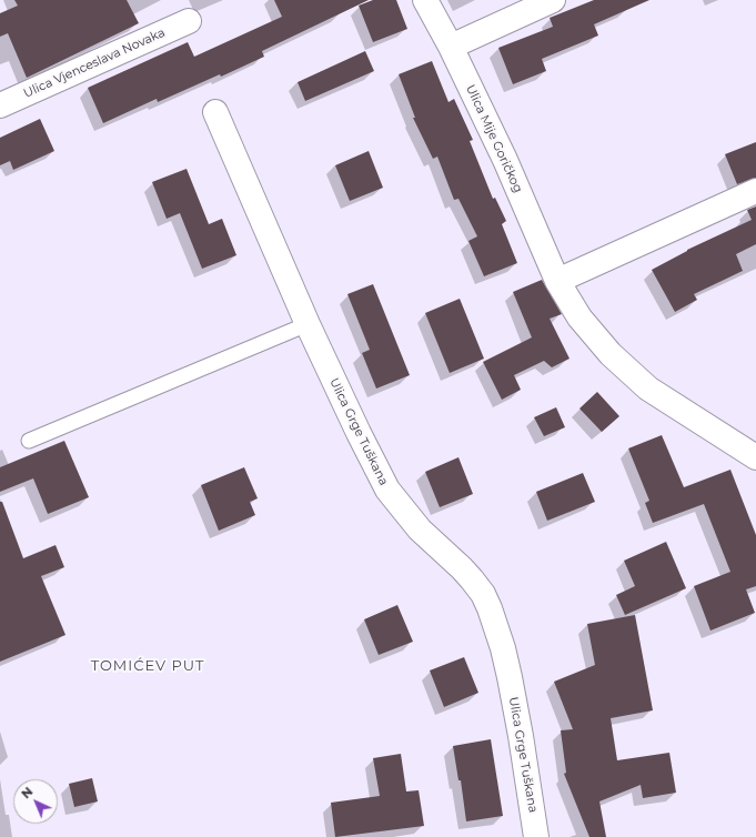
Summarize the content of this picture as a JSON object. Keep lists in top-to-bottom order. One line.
{"streets":{"street":["Ulica Vjenceslava Novaka","Ulica Mije Goričkog","Ulica Grge Tuškana"]},"districts":["TOMIĆEV PUT"],"north":"top left"}
